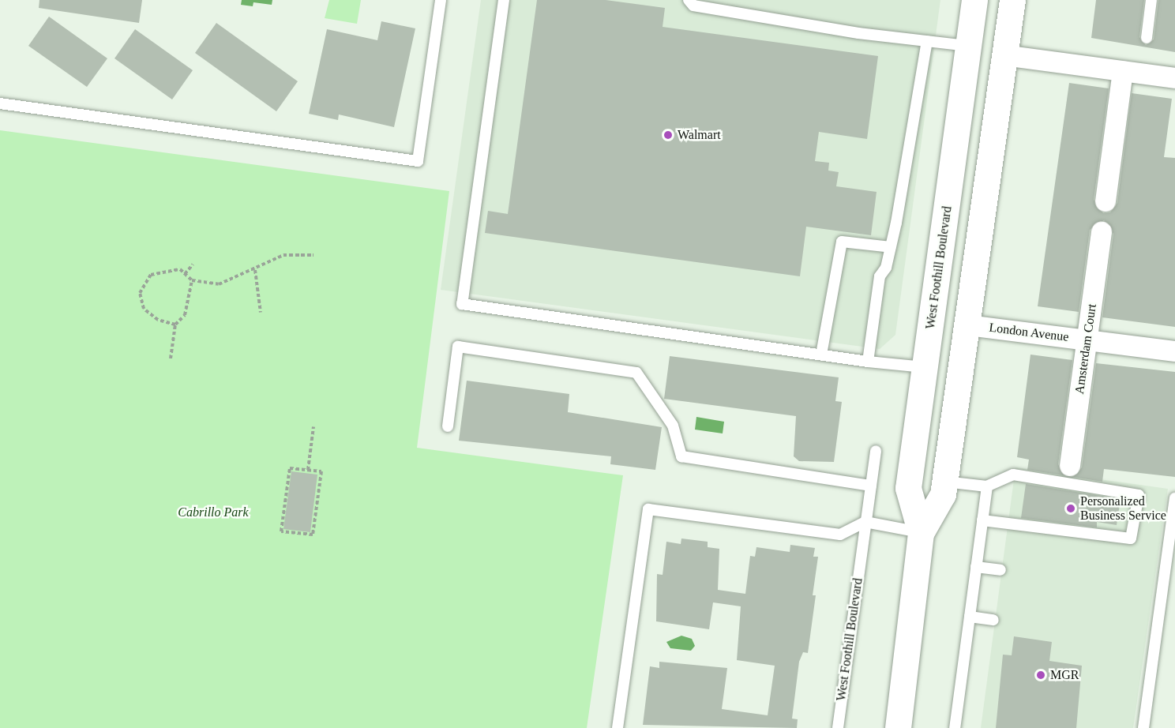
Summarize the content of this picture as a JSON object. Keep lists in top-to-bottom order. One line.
{"streets":{"main road":["West Foothill Boulevard"],"street":["London Avenue","Amsterdam Court"]},"crossings":[["West Foothill Boulevard","London Avenue"],["London Avenue","Amsterdam Court"]],"parks":["Cabrillo Park"],"places":["Walmart","Personalized Business Service","MGR"]}
